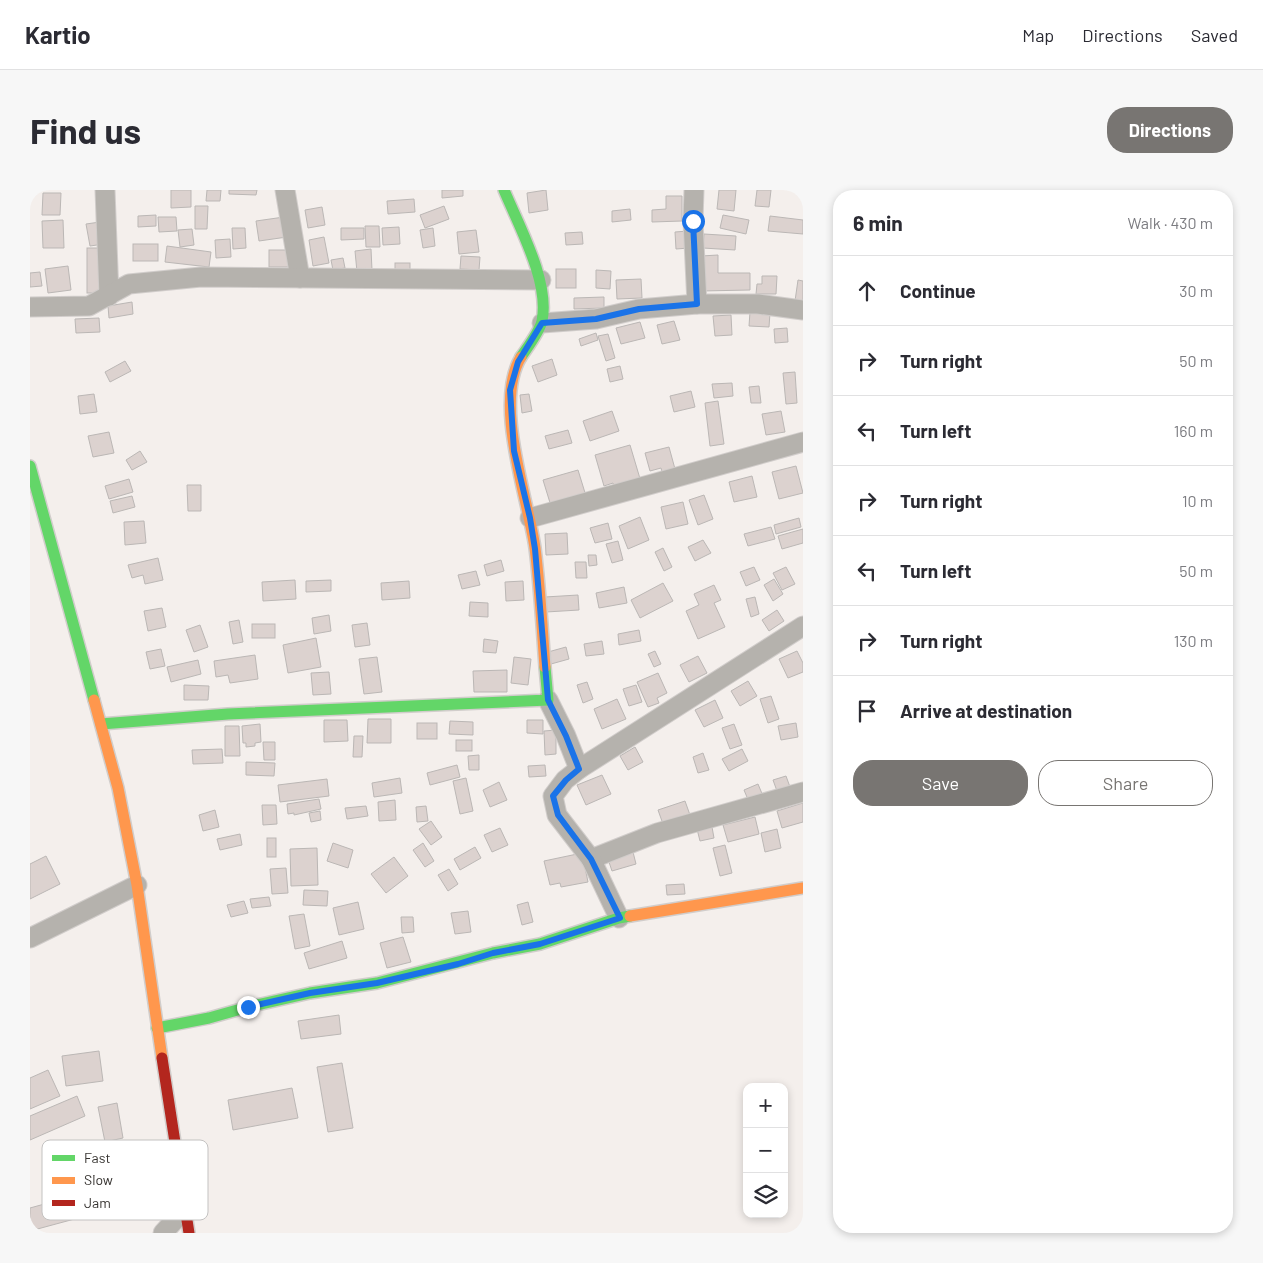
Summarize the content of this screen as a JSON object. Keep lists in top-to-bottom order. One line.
{"legend":["Fast","Slow","Jam"],"page":{"header":"Kartio","nav":["Map","Directions","Saved"],"buttons":["Directions",["Save","Share"]],"title":"Find us","heading":["6 min","Walk · 430 m"],"list":[["Continue","30 m"],["Turn right","50 m"],["Turn left","160 m"],["Turn right","10 m"],["Turn left","50 m"],["Turn right","130 m"],"Arrive at destination"],"map_buttons":["+","−"]}}
